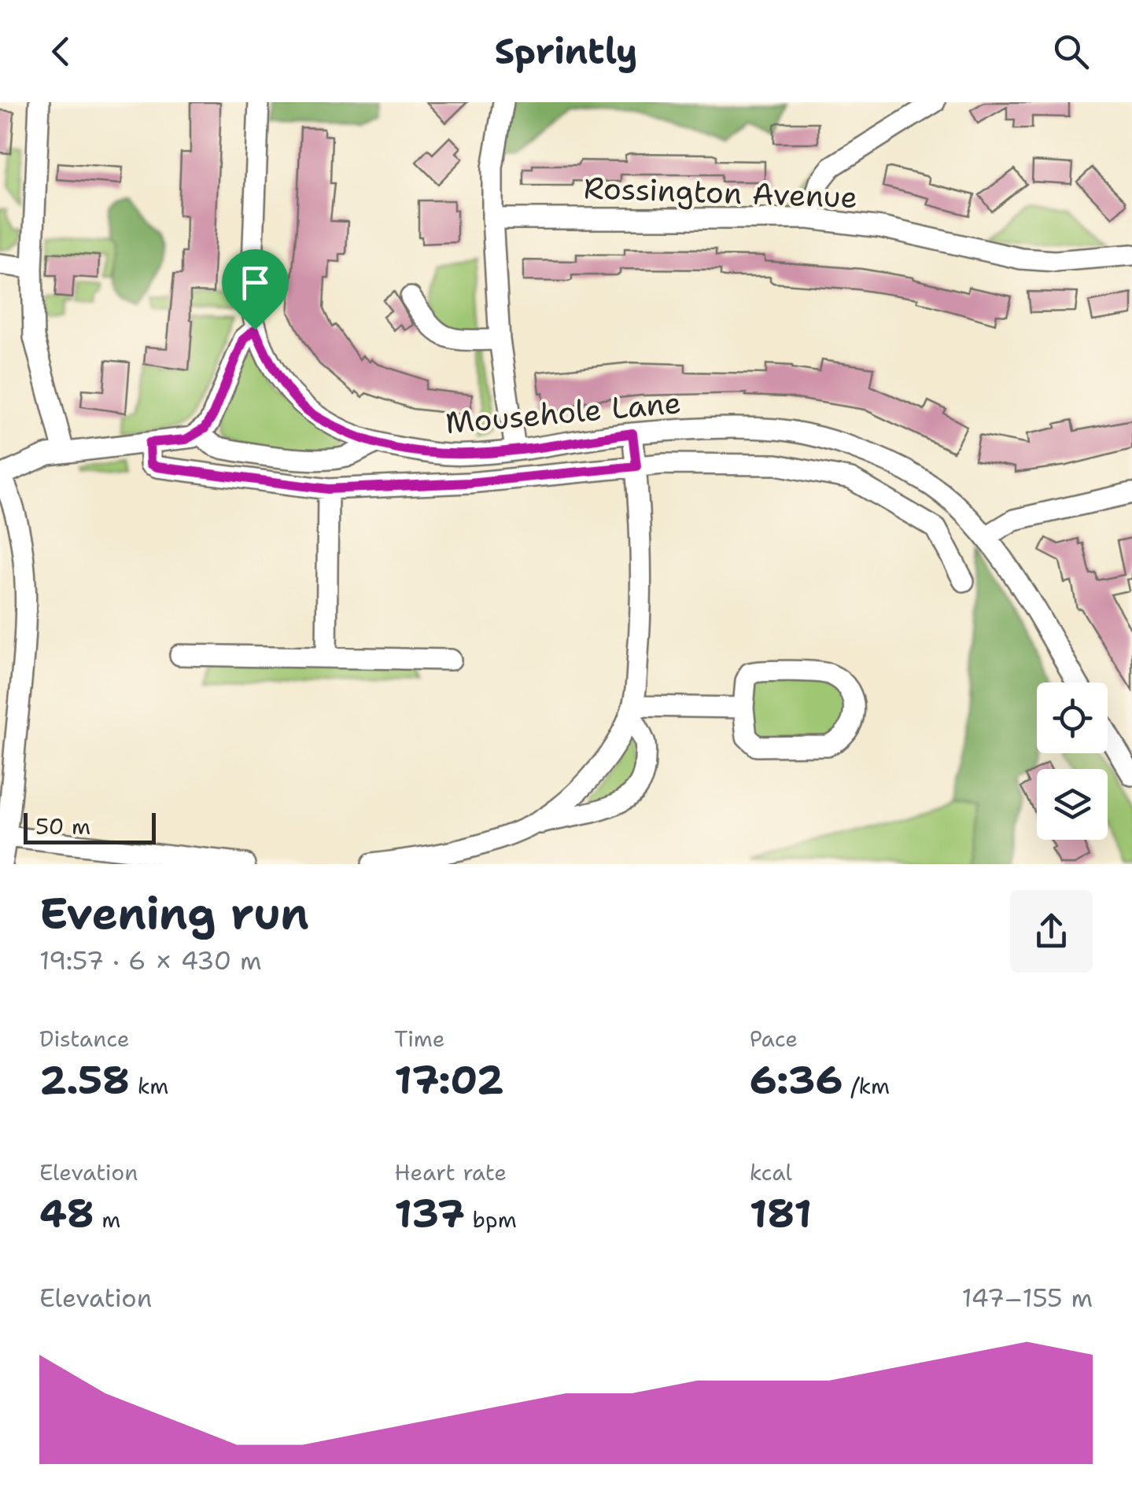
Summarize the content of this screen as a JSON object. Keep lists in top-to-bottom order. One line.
{"streets":{"street":["Rossington Avenue","Mousehole Lane"]},"scale_bar":"50 m","page":{"header":"Sprintly","scale":"50 m","heading":["Evening run","19:57 · 6 × 430 m"],"stats":[["Distance","2.58 km"],["Time","17:02"],["Pace","6:36 /km"],["Elevation","48 m"],["Heart rate","137 bpm"],["kcal","181"]],"chart":["Elevation","147–155 m"]}}
